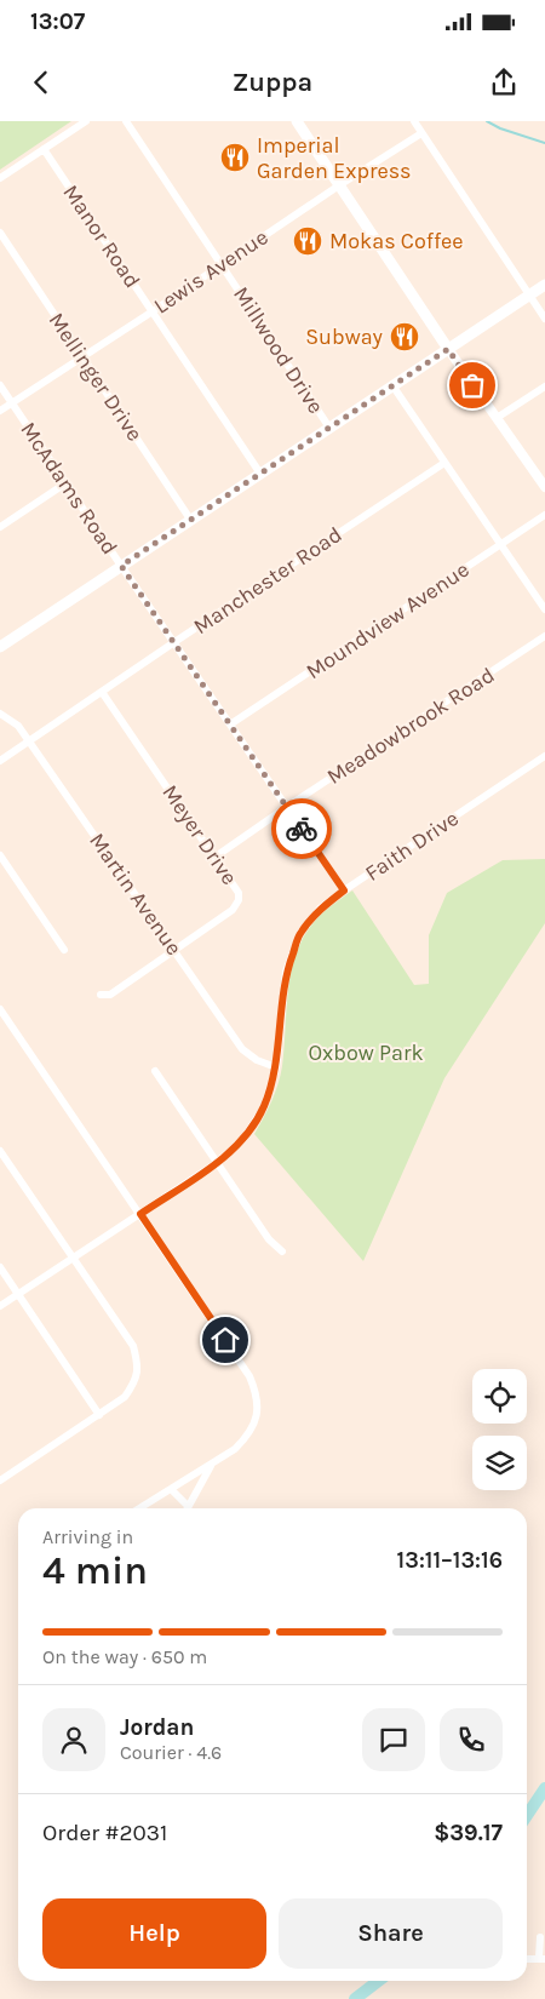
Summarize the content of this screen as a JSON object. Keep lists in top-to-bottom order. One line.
{"streets":{"street":["Manor Road","Lewis Avenue","Millwood Drive","Mellinger Drive","McAdams Road","Manchester Road","Moundview Avenue","Meadowbrook Road","Meyer Drive","Faith Drive","Martin Avenue"]},"crossings":[["Manor Road","Lewis Avenue"],["Lewis Avenue","Millwood Drive"],["Lewis Avenue","Mellinger Drive"],["Lewis Avenue","McAdams Road"],["McAdams Road","Manchester Road"],["McAdams Road","Moundview Avenue"],["McAdams Road","Meadowbrook Road"],["McAdams Road","Faith Drive"],["Manchester Road","Meyer Drive"],["Manchester Road","Martin Avenue"],["Meadowbrook Road","Meyer Drive"],["Meyer Drive","Martin Avenue"],["Faith Drive","Martin Avenue"]],"parks":["Oxbow Park"],"places":{"restaurant":["Imperial Garden Express","Mokas Coffee","Subway"]},"page":{"status":"13:07","header":"Zuppa","heading":["4 min","Arriving in","13:11–13:16"],"panel":["Jordan","Courier · 4.6","Order #2031","$39.17"],"bar":"On the way · 650 m","buttons":["Help","Share"]}}
